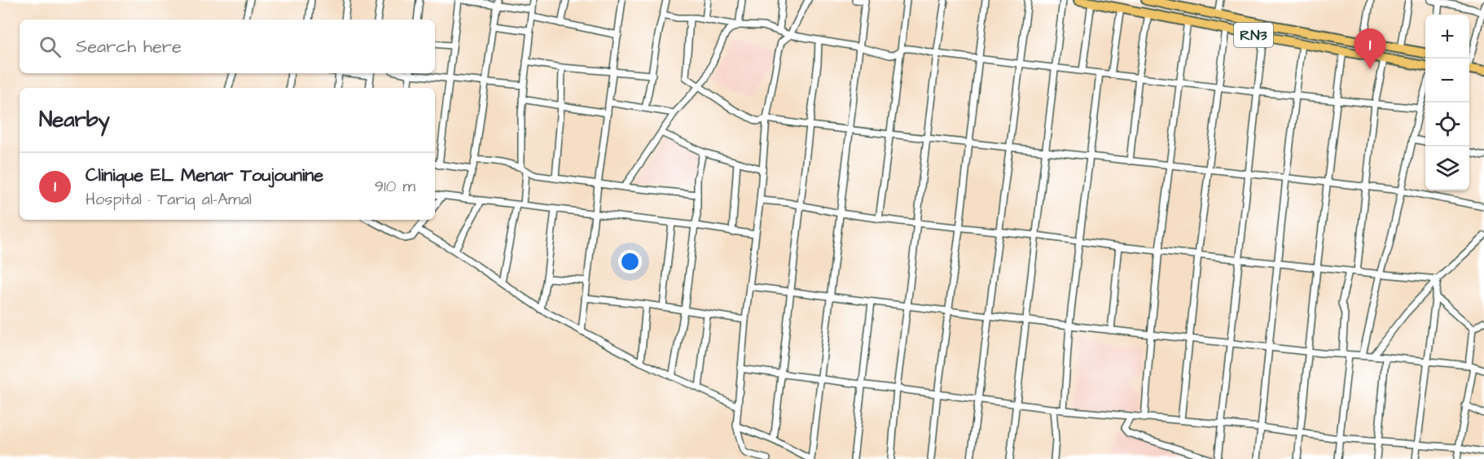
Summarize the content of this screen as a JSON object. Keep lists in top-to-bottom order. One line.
{"streets":{"highway":["RN3"]},"page":{"map_buttons":["+","−"],"search":"Search here","pins":"1","heading":"Nearby","list":[{"mark":"1","name":"Clinique EL Menar Toujounine","note":"Hospital · Tariq al-Amal","value":"910 m"}]}}
